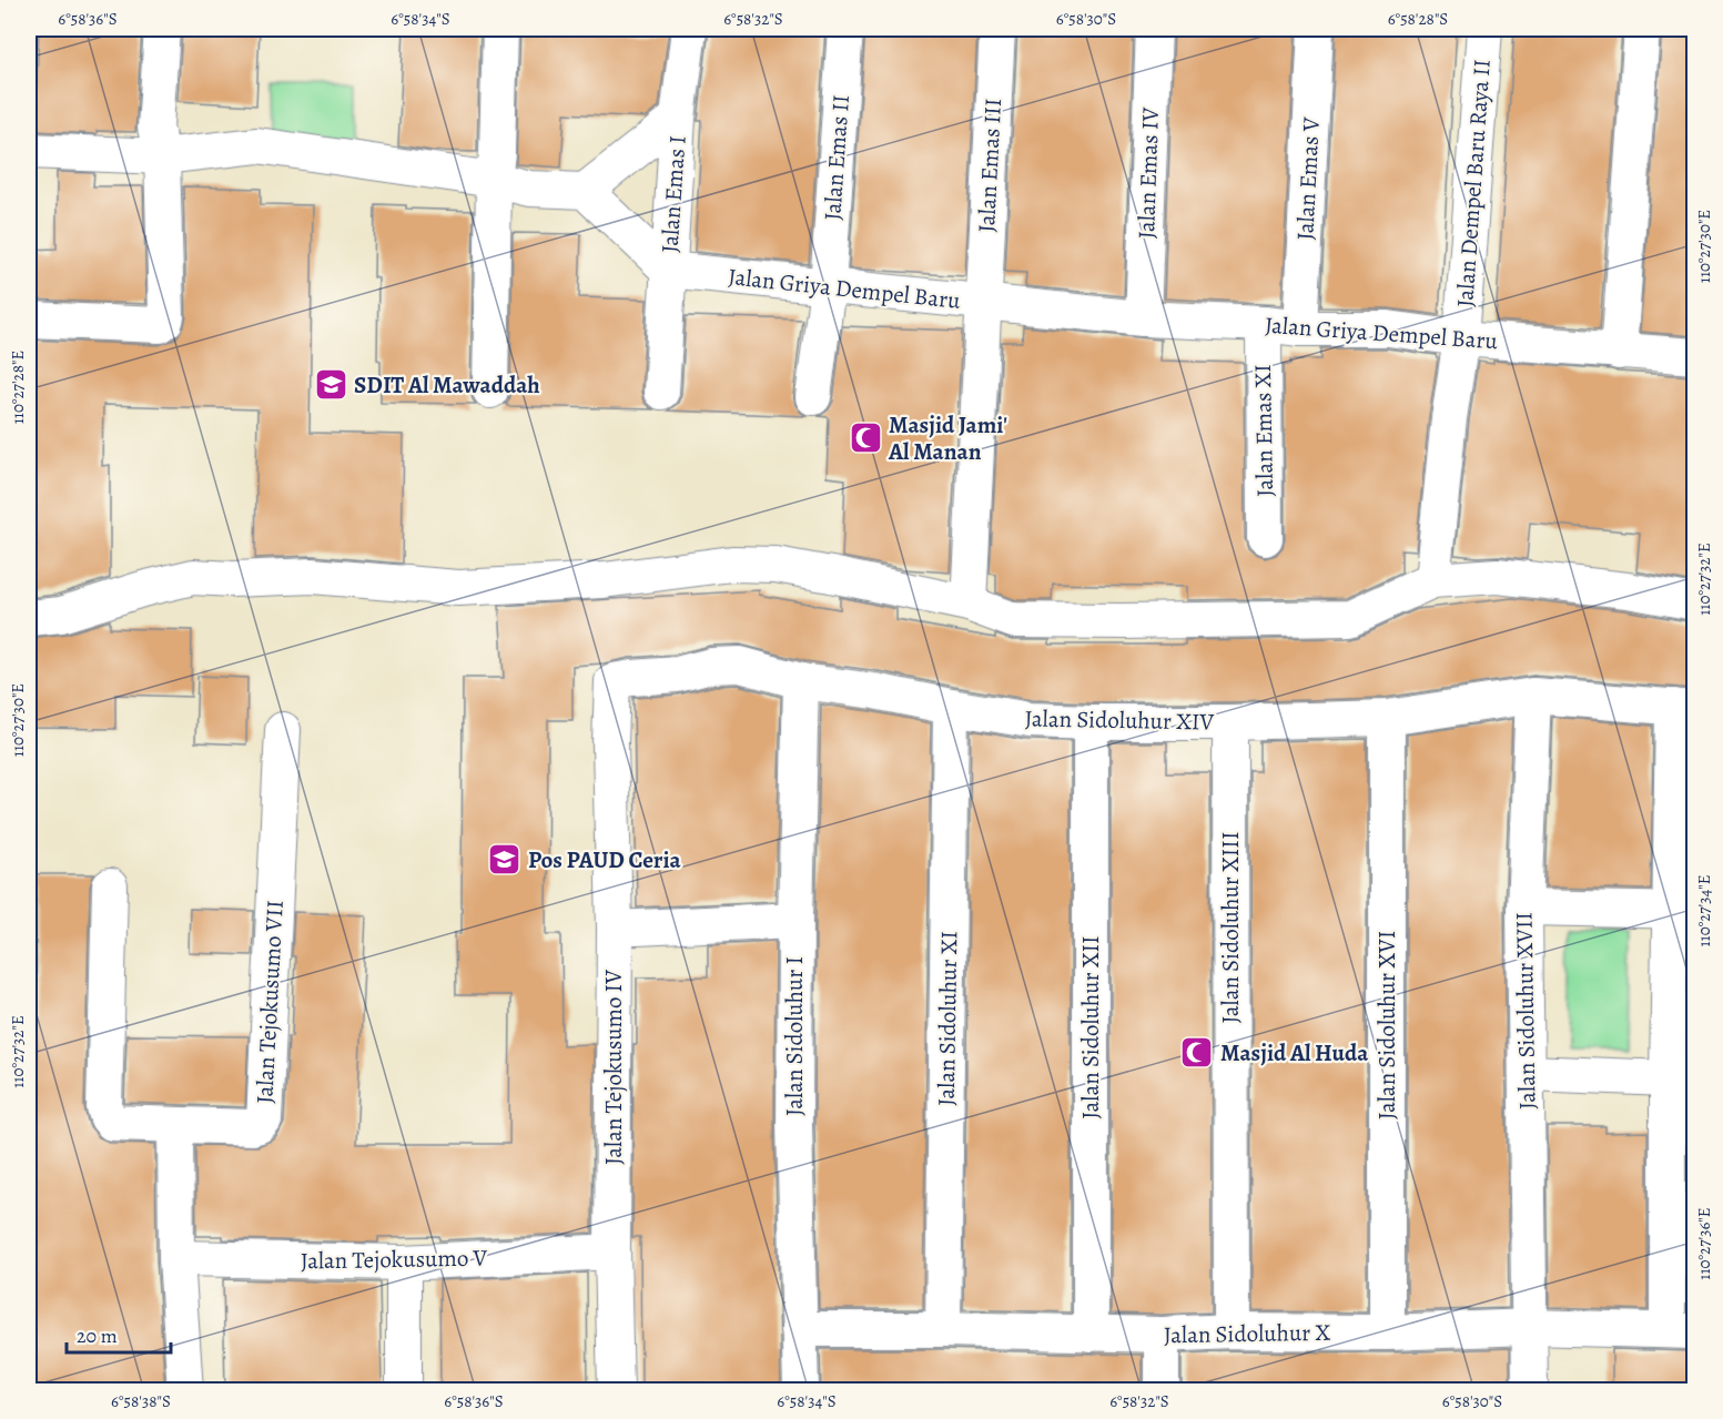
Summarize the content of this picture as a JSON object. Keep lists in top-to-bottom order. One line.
{"streets":{"street":["Jalan Emas II","Jalan Emas III","Jalan Emas IV","Jalan Emas V","Jalan Dempel Baru Raya II","Jalan Emas I","Jalan Griya Dempel Baru","Jalan Emas XI","Jalan Sidoluhur XIV","Jalan Sidoluhur XIII","Jalan Tejokusumo VII","Jalan Sidoluhur XVII","Jalan Sidoluhur XI","Jalan Sidoluhur XVI","Jalan Sidoluhur XII","Jalan Sidoluhur I","Jalan Tejokusumo IV","Jalan Tejokusumo V","Jalan Sidoluhur X"]},"crossings":[["Jalan Emas II","Jalan Griya Dempel Baru"],["Jalan Emas III","Jalan Griya Dempel Baru"],["Jalan Emas IV","Jalan Griya Dempel Baru"],["Jalan Emas V","Jalan Griya Dempel Baru"],["Jalan Dempel Baru Raya II","Jalan Griya Dempel Baru"],["Jalan Emas I","Jalan Griya Dempel Baru"],["Jalan Griya Dempel Baru","Jalan Emas XI"],["Jalan Sidoluhur XIV","Jalan Sidoluhur XIII"],["Jalan Sidoluhur XIV","Jalan Sidoluhur XVII"],["Jalan Sidoluhur XIV","Jalan Sidoluhur XI"],["Jalan Sidoluhur XIV","Jalan Sidoluhur XVI"],["Jalan Sidoluhur XIV","Jalan Sidoluhur XII"],["Jalan Sidoluhur XIV","Jalan Sidoluhur I"],["Jalan Sidoluhur XIV","Jalan Tejokusumo IV"],["Jalan Sidoluhur XIII","Jalan Sidoluhur X"],["Jalan Sidoluhur XVII","Jalan Sidoluhur X"],["Jalan Sidoluhur XI","Jalan Sidoluhur X"],["Jalan Sidoluhur XVI","Jalan Sidoluhur X"],["Jalan Sidoluhur XII","Jalan Sidoluhur X"],["Jalan Sidoluhur I","Jalan Sidoluhur X"],["Jalan Tejokusumo IV","Jalan Tejokusumo V"]],"places":{"school or university":["SDIT Al Mawaddah","Pos PAUD Ceria"],"mosque":["Masjid Jami' Al Manan","Masjid Al Huda"]},"scale_bar":"20 m","coordinates":["6°58'36\"S","6°58'34\"S","6°58'32\"S","6°58'30\"S","6°58'28\"S","110°27'30\"E","110°27'28\"E","110°27'32\"E","110°27'34\"E","110°27'36\"E","6°58'38\"S"]}
